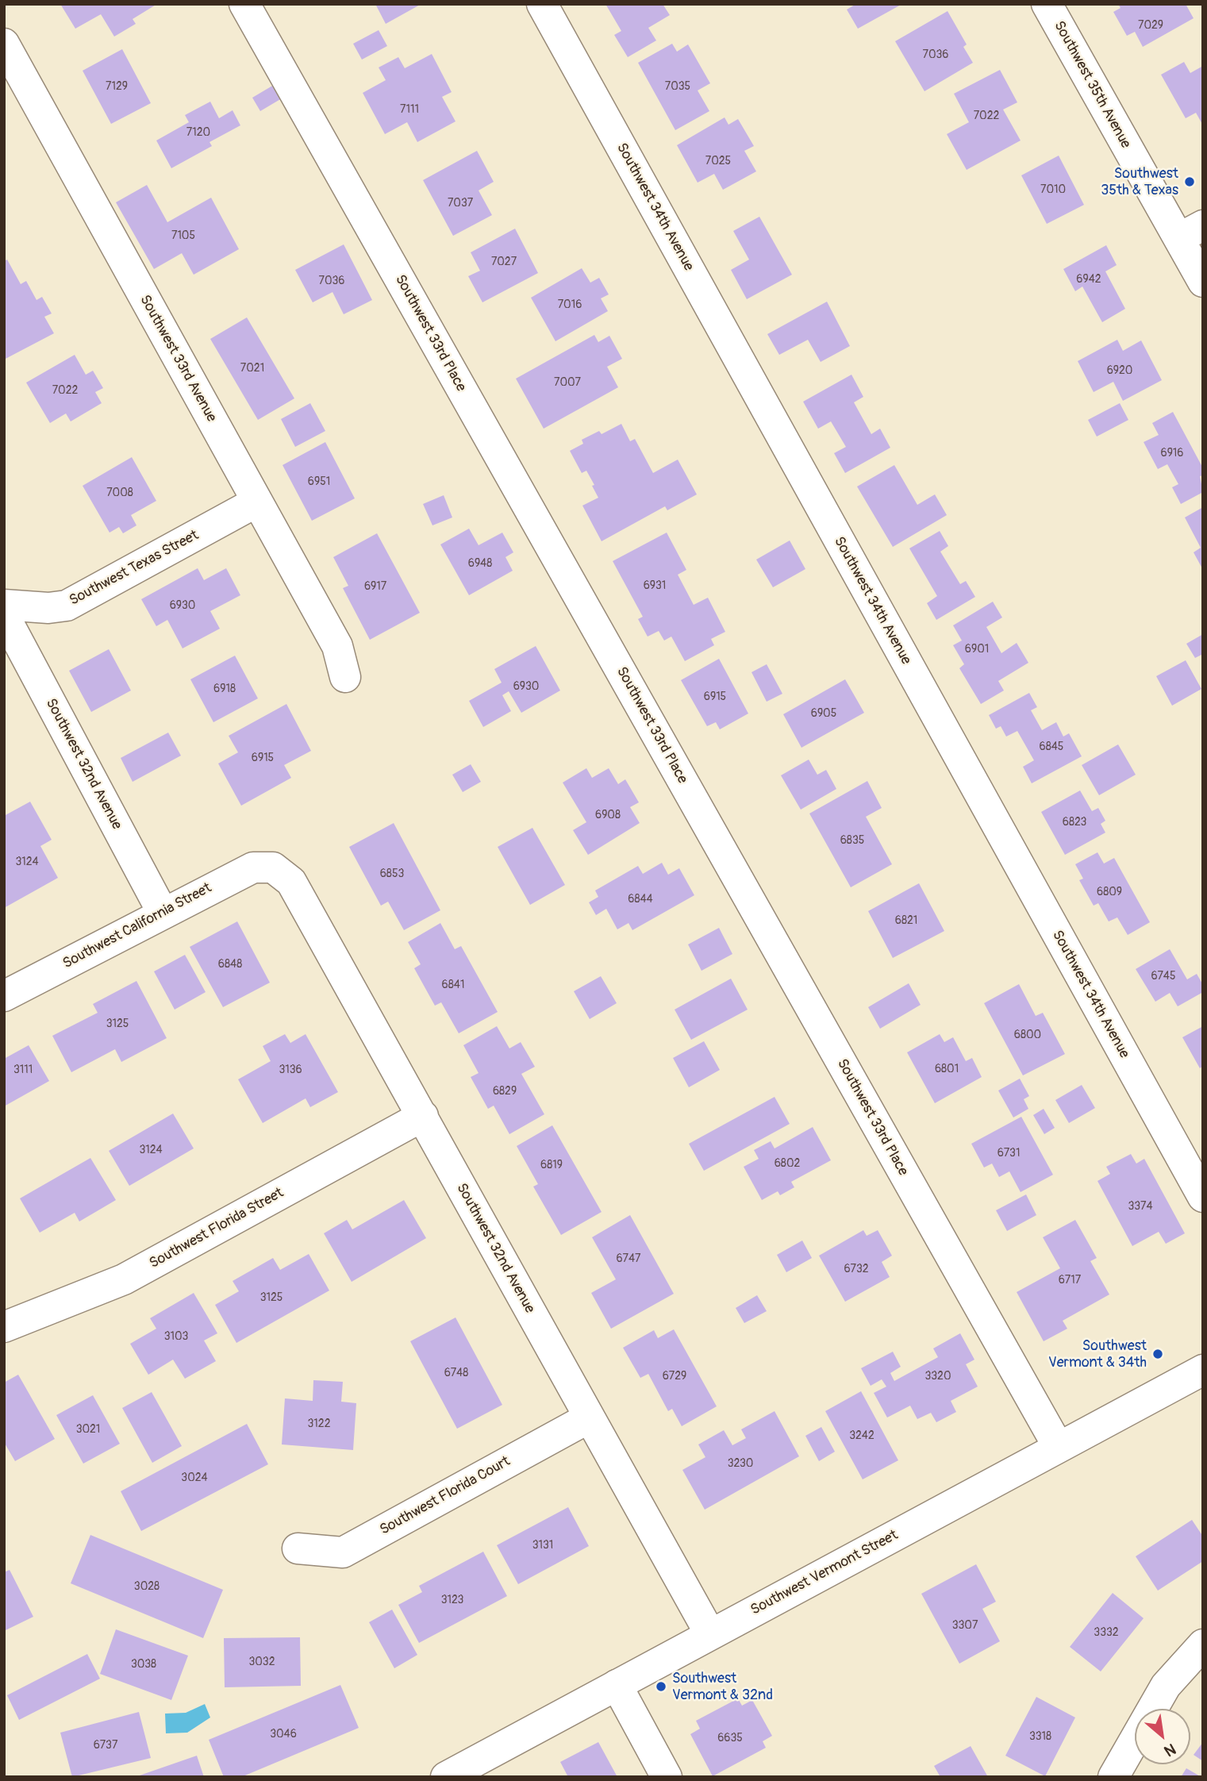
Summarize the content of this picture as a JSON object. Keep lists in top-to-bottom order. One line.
{"streets":{"street":["Southwest 35th Avenue","Southwest 34th Avenue","Southwest 33rd Place","Southwest 33rd Avenue","Southwest Texas Street","Southwest 32nd Avenue","Southwest California Street","Southwest Florida Street","Southwest Florida Court","Southwest Vermont Street"]},"crossings":[["Southwest 33rd Place","Southwest Vermont Street"],["Southwest 33rd Avenue","Southwest Texas Street"],["Southwest 32nd Avenue","Southwest California Street"],["Southwest 32nd Avenue","Southwest Florida Street"],["Southwest 32nd Avenue","Southwest Florida Court"],["Southwest 32nd Avenue","Southwest Vermont Street"]],"places":["Southwest 35th & Texas","Southwest Vermont & 34th","Southwest Vermont & 32nd"],"house_numbers":["7029","7036","7129","7035","7111","7022","7120","7025","7010","7037","7105","7027","6942","7036","7016","7021","6920","7007","7022","6916","6951","7008","6948","6931","6917","6930","6901","6930","6918","6915","6905","6845","6915","6908","6823","6835","3124","6853","6809","6844","6821","6848","6745","6841","3125","6800","6801","3111","3136","6829","3124","6731","6802","6819","3374","6747","6732","6717","3125","3103","6748","6729","3320","3122","3021","3242","3230","3024","3131","3028","3123","3307","3332","3032","3038","3046","3318","6635","6737"],"north":"bottom right"}
